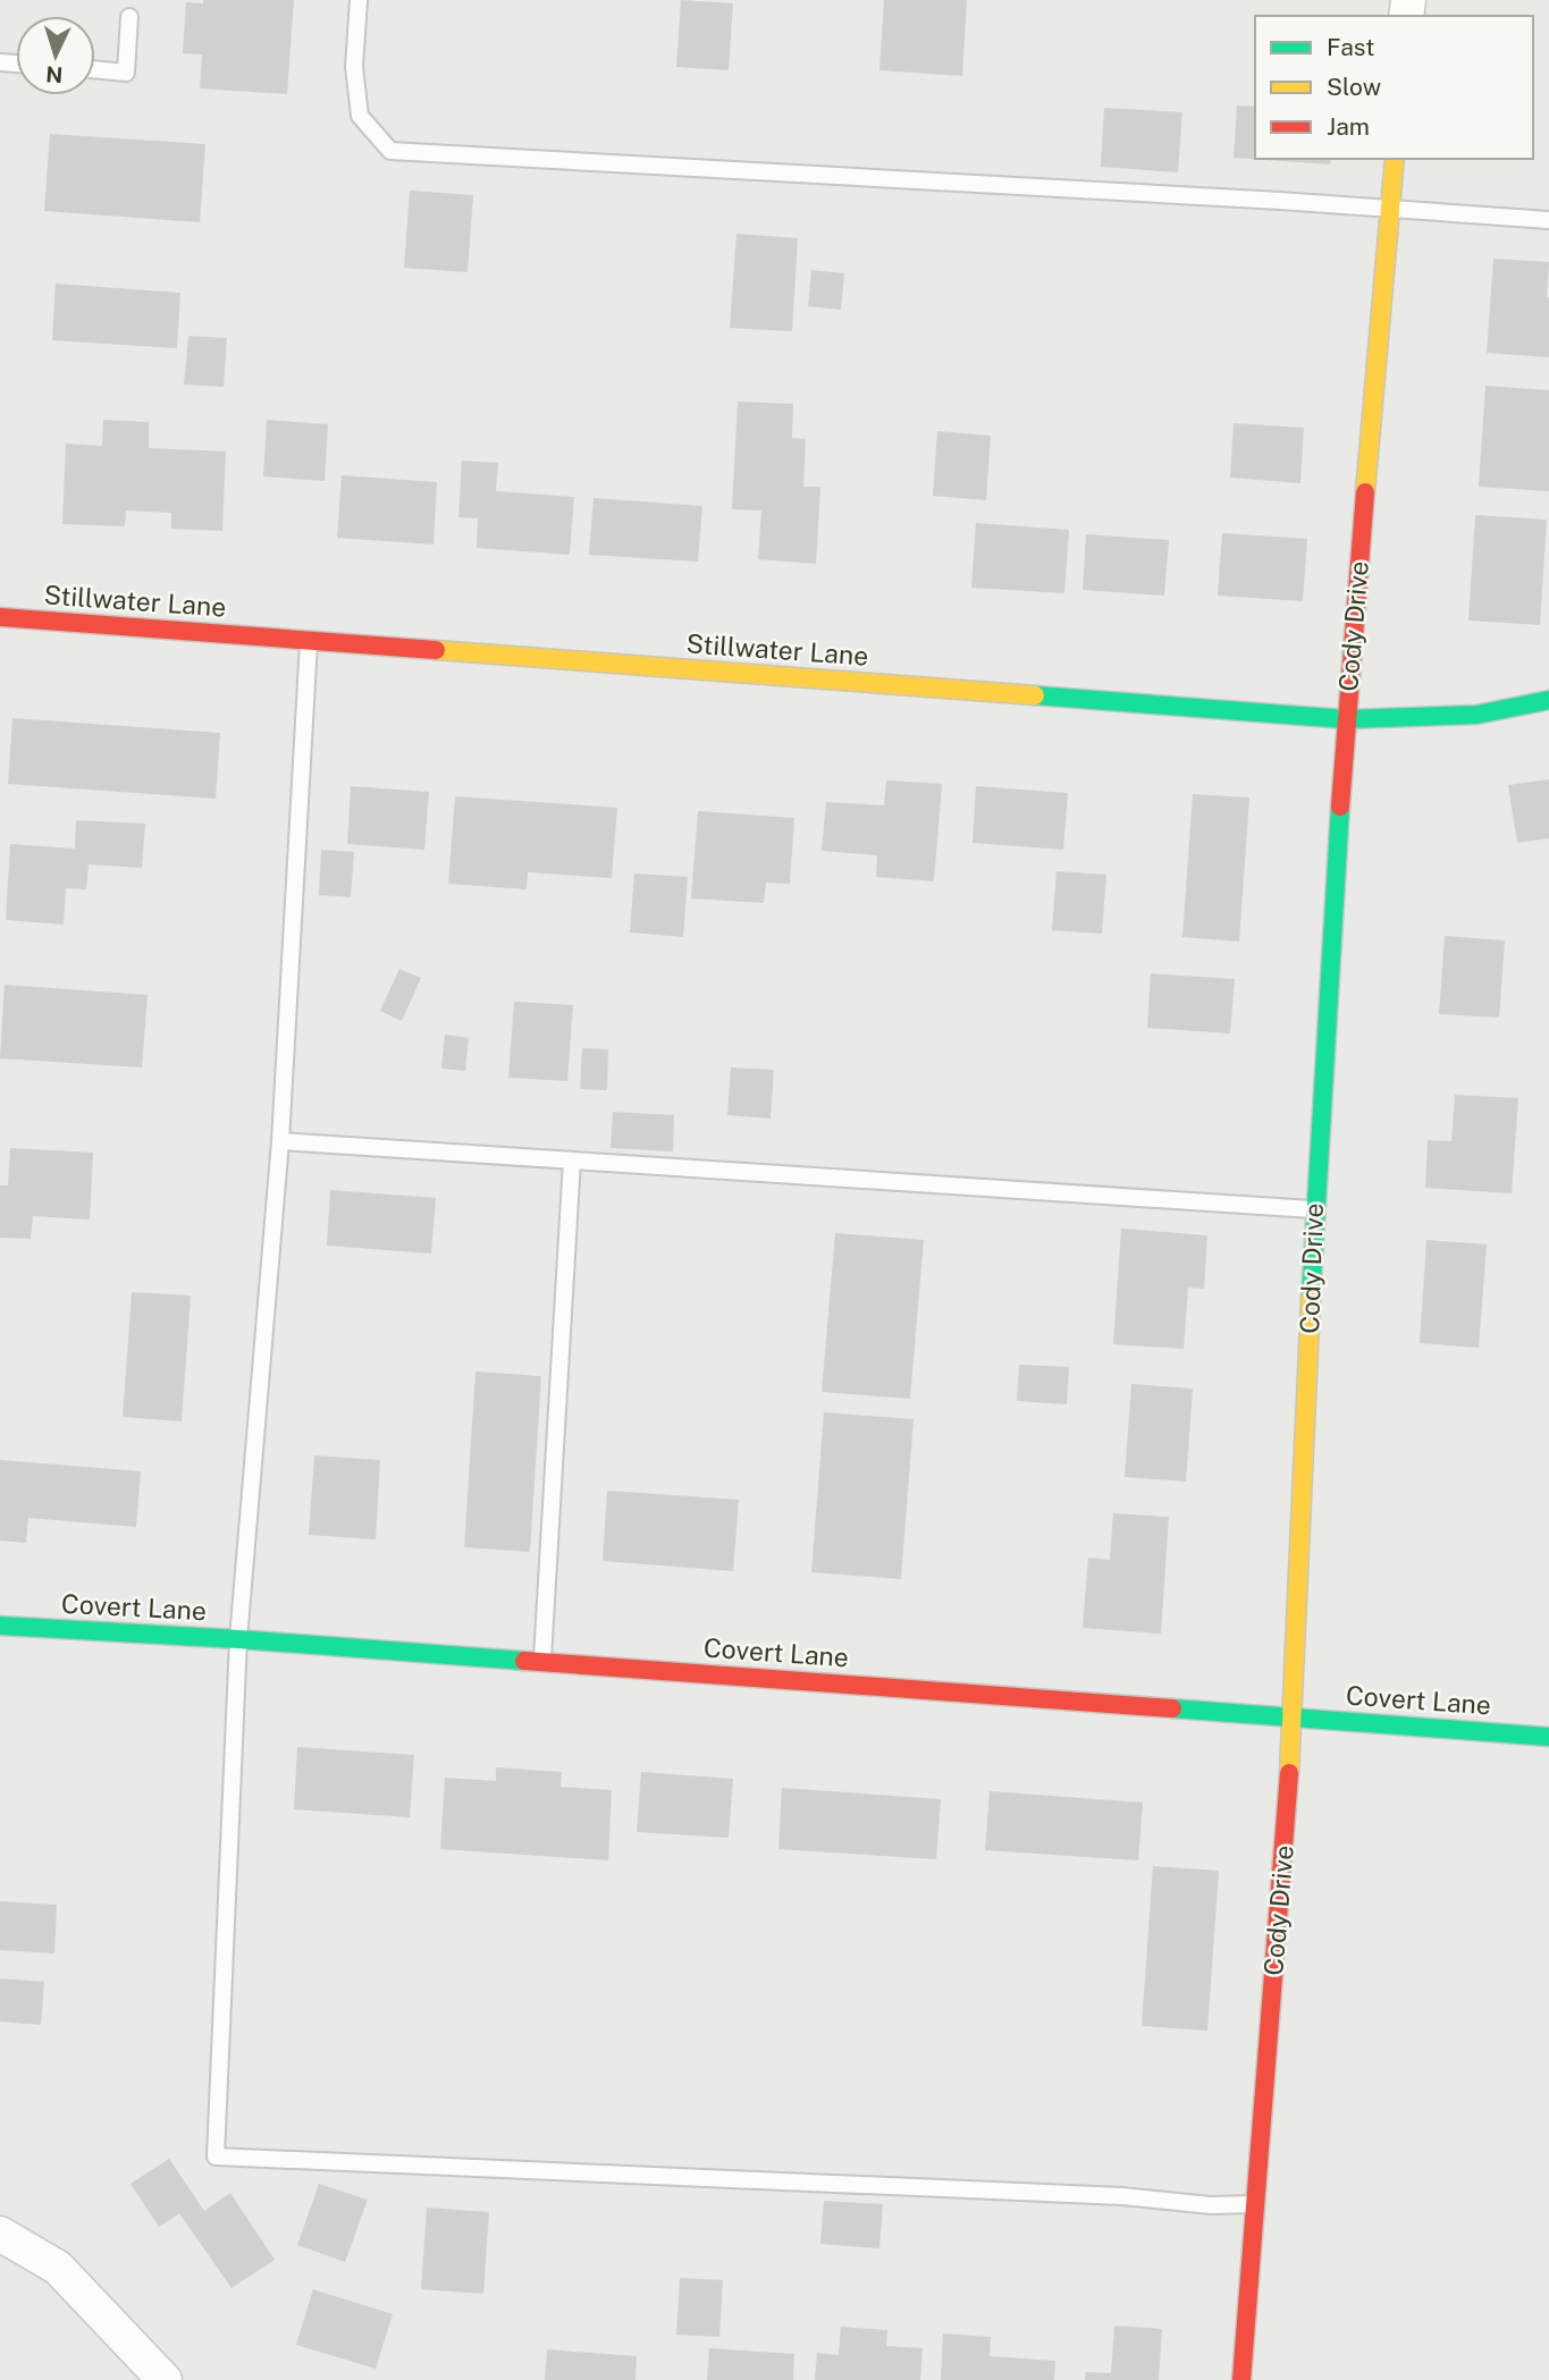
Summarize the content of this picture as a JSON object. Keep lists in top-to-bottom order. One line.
{"streets":{"street":["Stillwater Lane","Cody Drive","Covert Lane"]},"crossings":[["Stillwater Lane","Cody Drive"],["Cody Drive","Covert Lane"]],"legend":["Fast","Slow","Jam"],"north":"bottom"}
